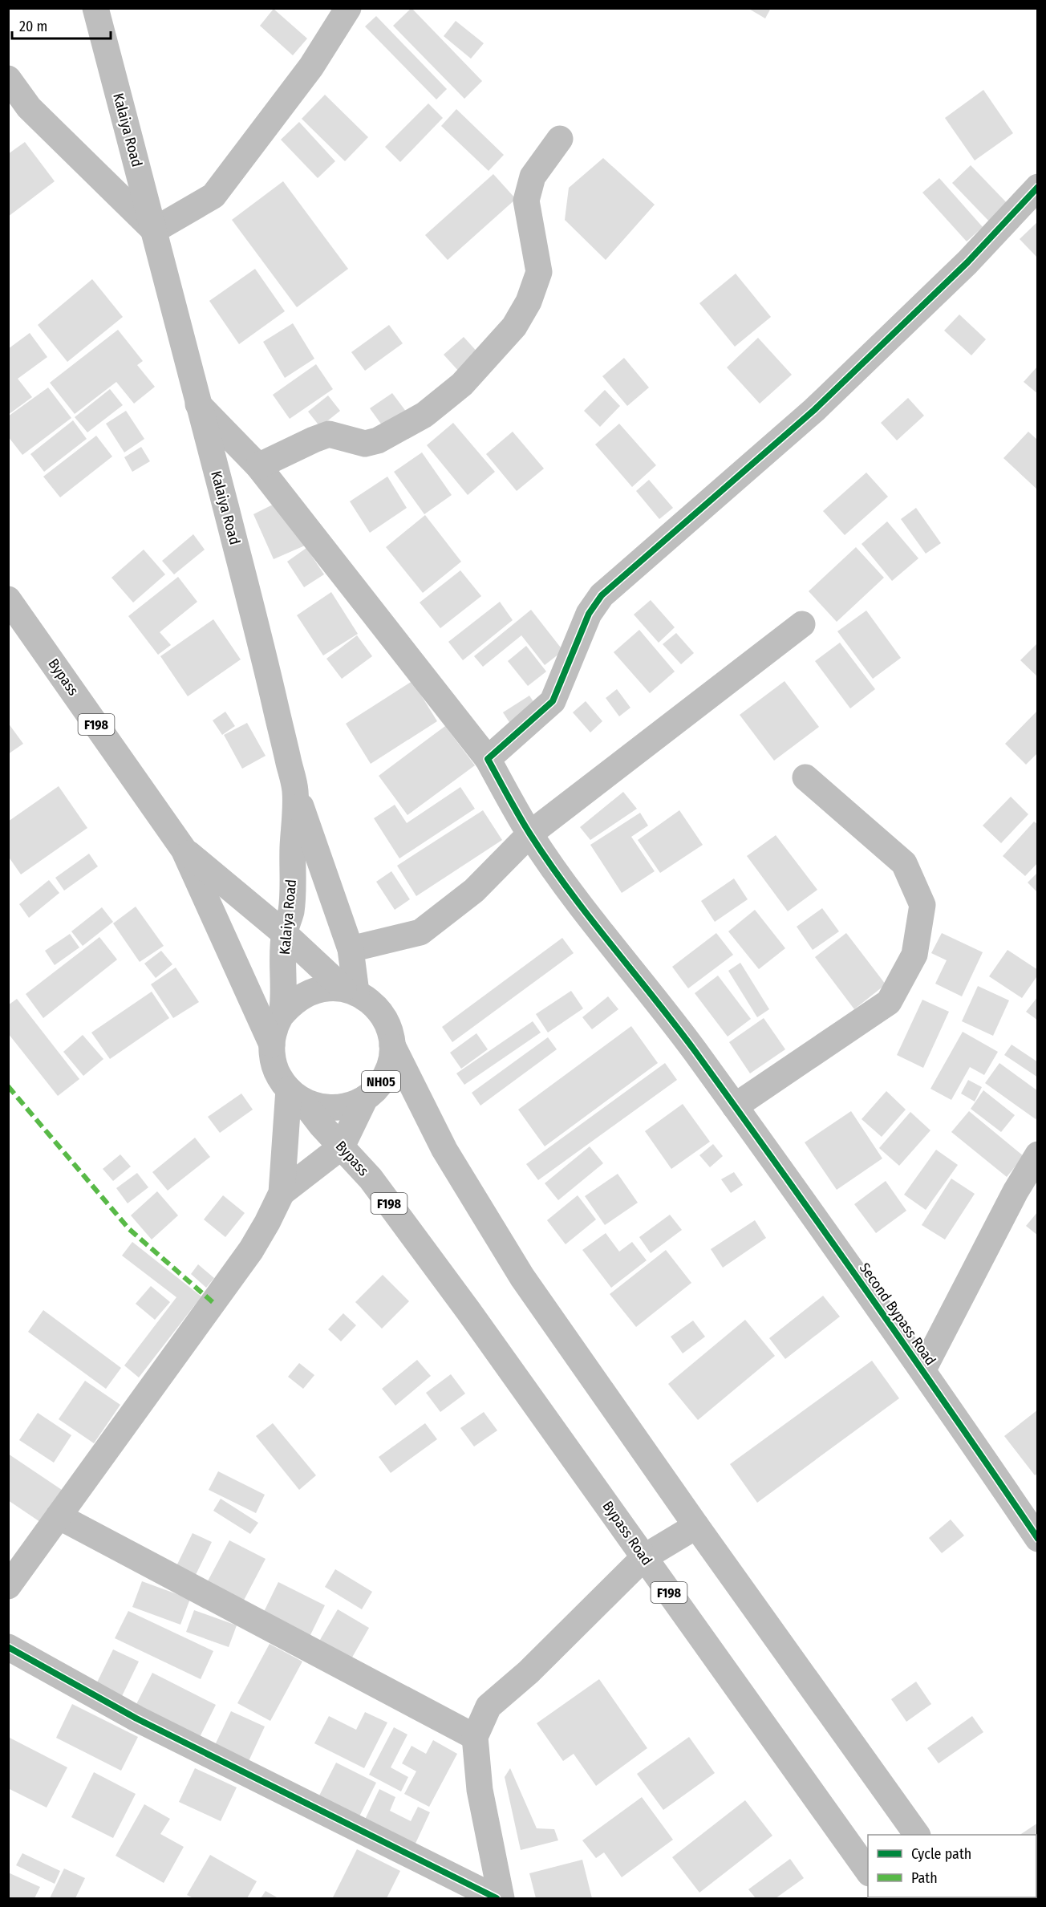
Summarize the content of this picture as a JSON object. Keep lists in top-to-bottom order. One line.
{"streets":{"street":["Kalaiya Road","Bypass","F198","NH05","Second Bypass Road","Bypass Road"]},"crossings":[["Kalaiya Road","Bypass"],["Kalaiya Road","NH05"],["Kalaiya Road","Second Bypass Road"],["Bypass","NH05"],["Bypass","Bypass Road"]],"legend":["Cycle path","Path"],"scale_bar":"20 m"}
